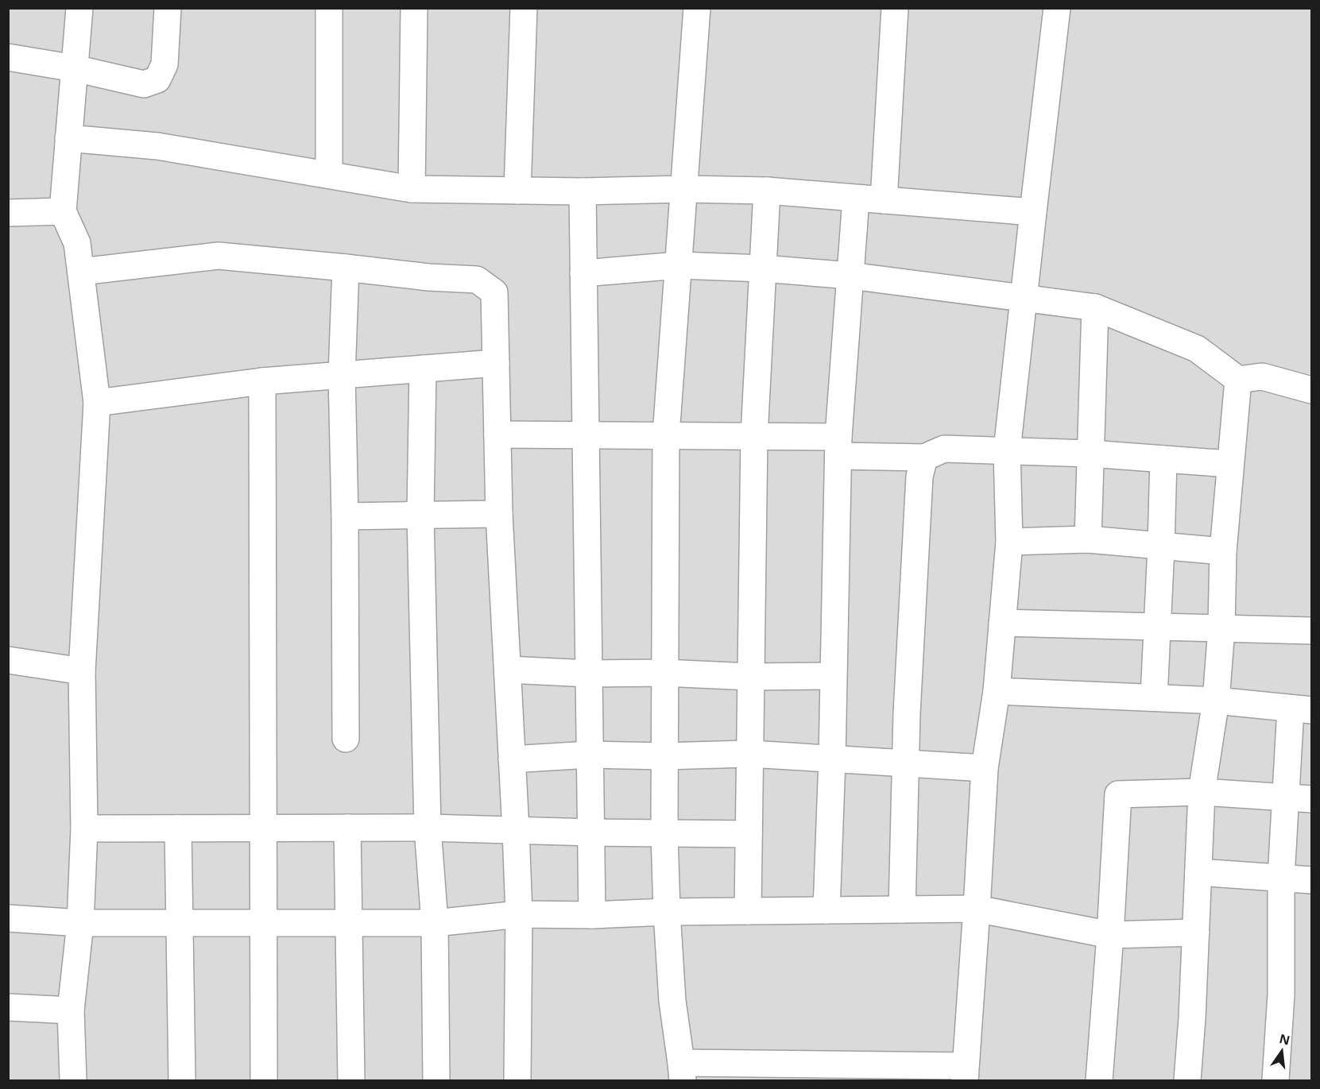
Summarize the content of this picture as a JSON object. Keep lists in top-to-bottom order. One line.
{"north":"top"}
